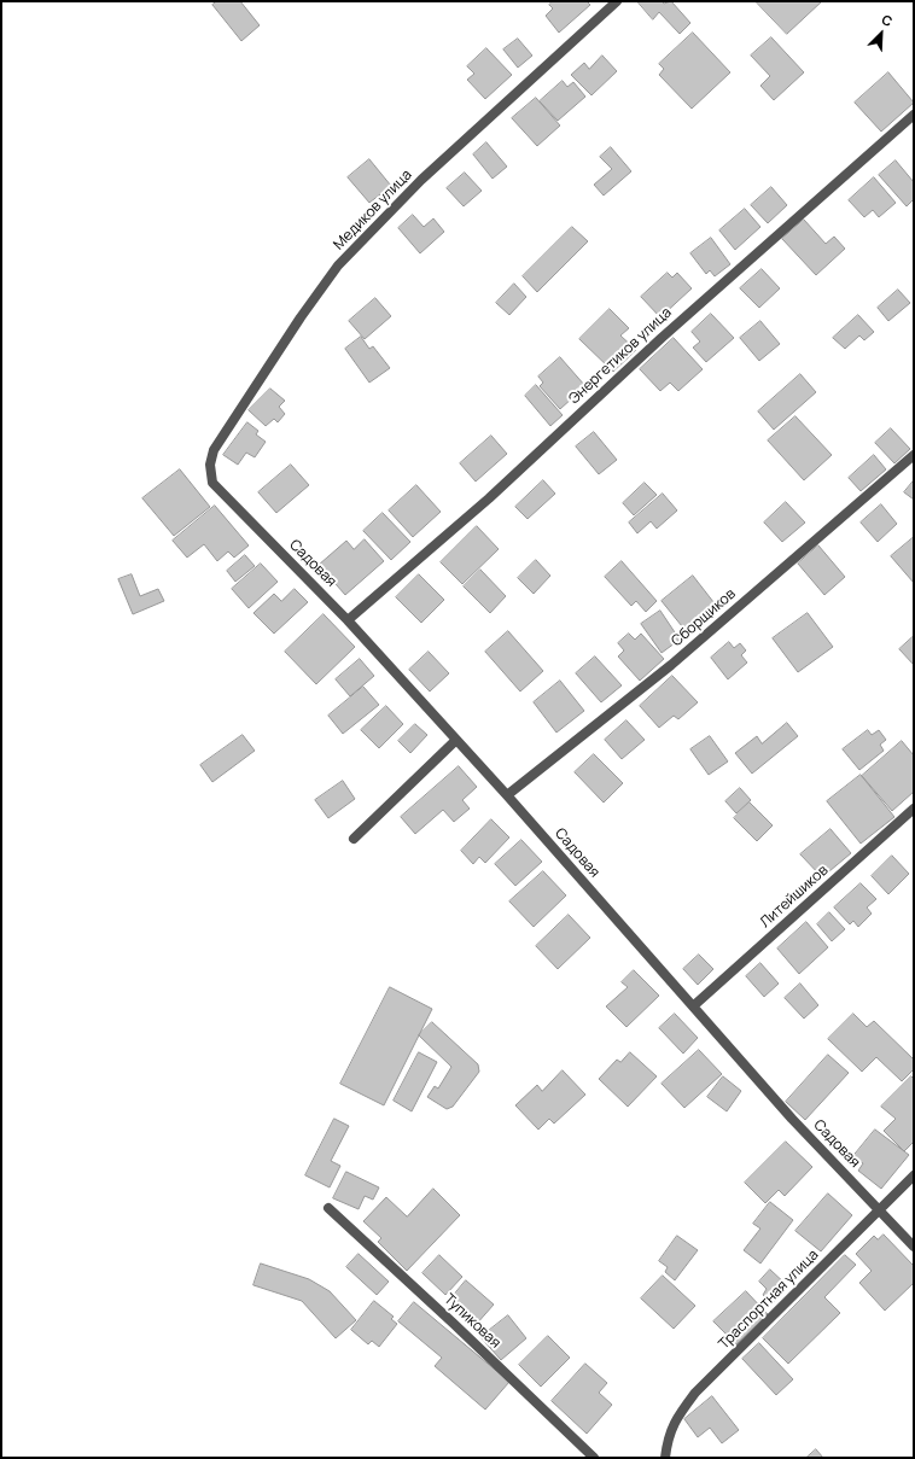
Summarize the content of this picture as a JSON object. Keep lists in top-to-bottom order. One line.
{"streets":{"street":["Медиков улица","Энергетиков улица","Садовая","Сборщиков","Литейшиков","Траспортная улица","Тупиковая"]},"crossings":[["Медиков улица","Садовая"],["Энергетиков улица","Садовая"],["Садовая","Сборщиков"],["Садовая","Литейшиков"],["Садовая","Траспортная улица"]],"north":"top right"}
